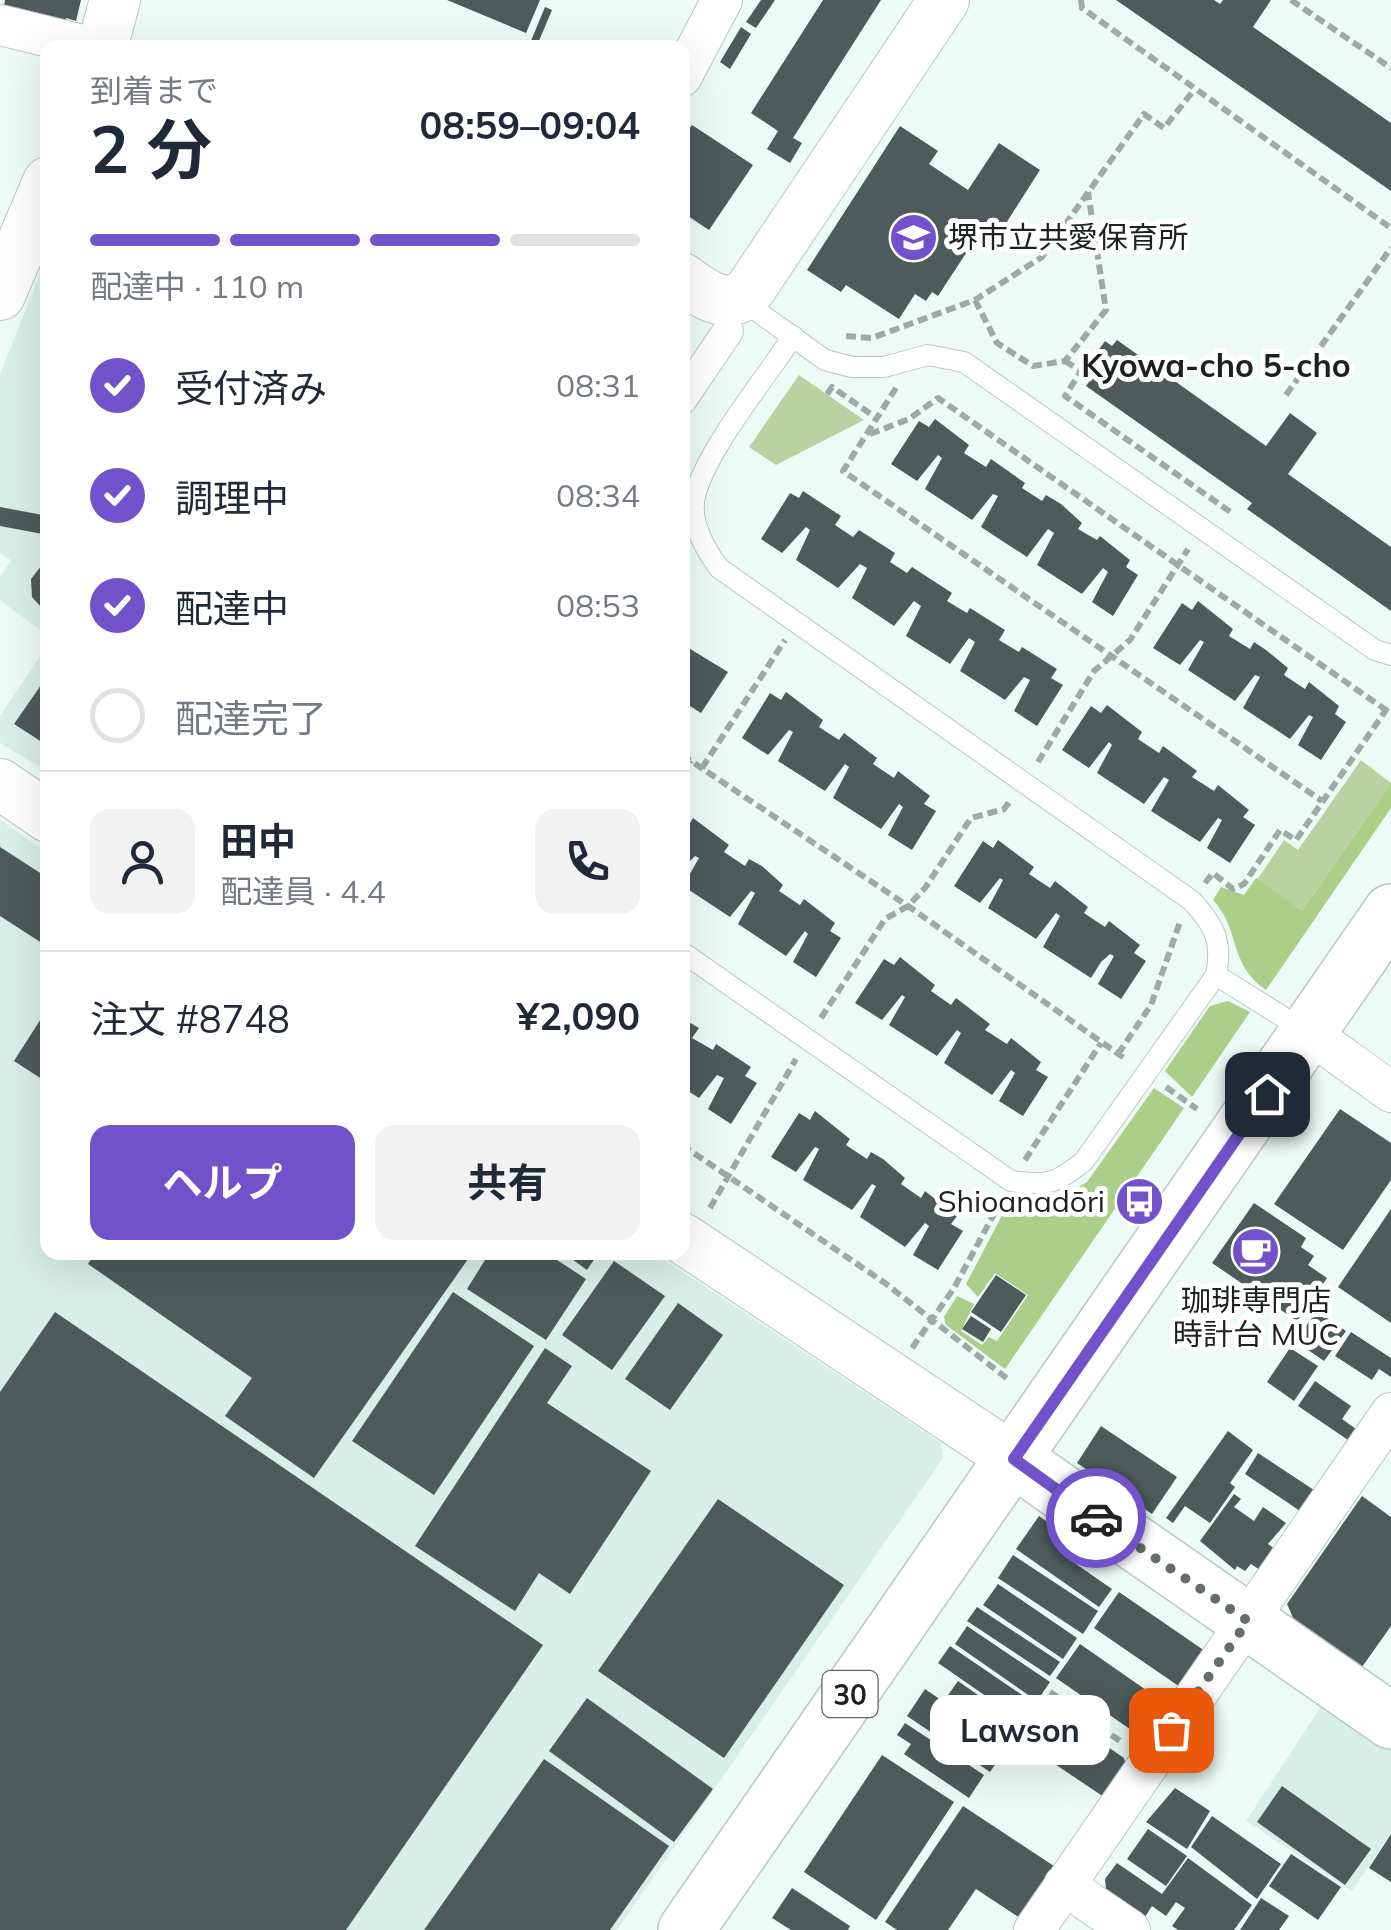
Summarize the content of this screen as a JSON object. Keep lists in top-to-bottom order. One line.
{"streets":{"main road":["30"]},"districts":["Kyowa-cho 5-cho"],"places":{"school or university":["堺市立共愛保育所"],"bus stop":["Shioanadōri"],"cafe":["珈琲専門店 時計台 MUC"],"other":["Lawson"]},"page":{"heading":["2 分","到着まで","08:59–09:04"],"panel":["田中","配達員 · 4.4","注文 #8748","¥2,090"],"bar":"配達中 · 110 m","list":[["受付済み","08:31"],["調理中","08:34"],["配達中","08:53"],"配達完了"],"buttons":["ヘルプ","共有"],"bubble":"Lawson"}}
